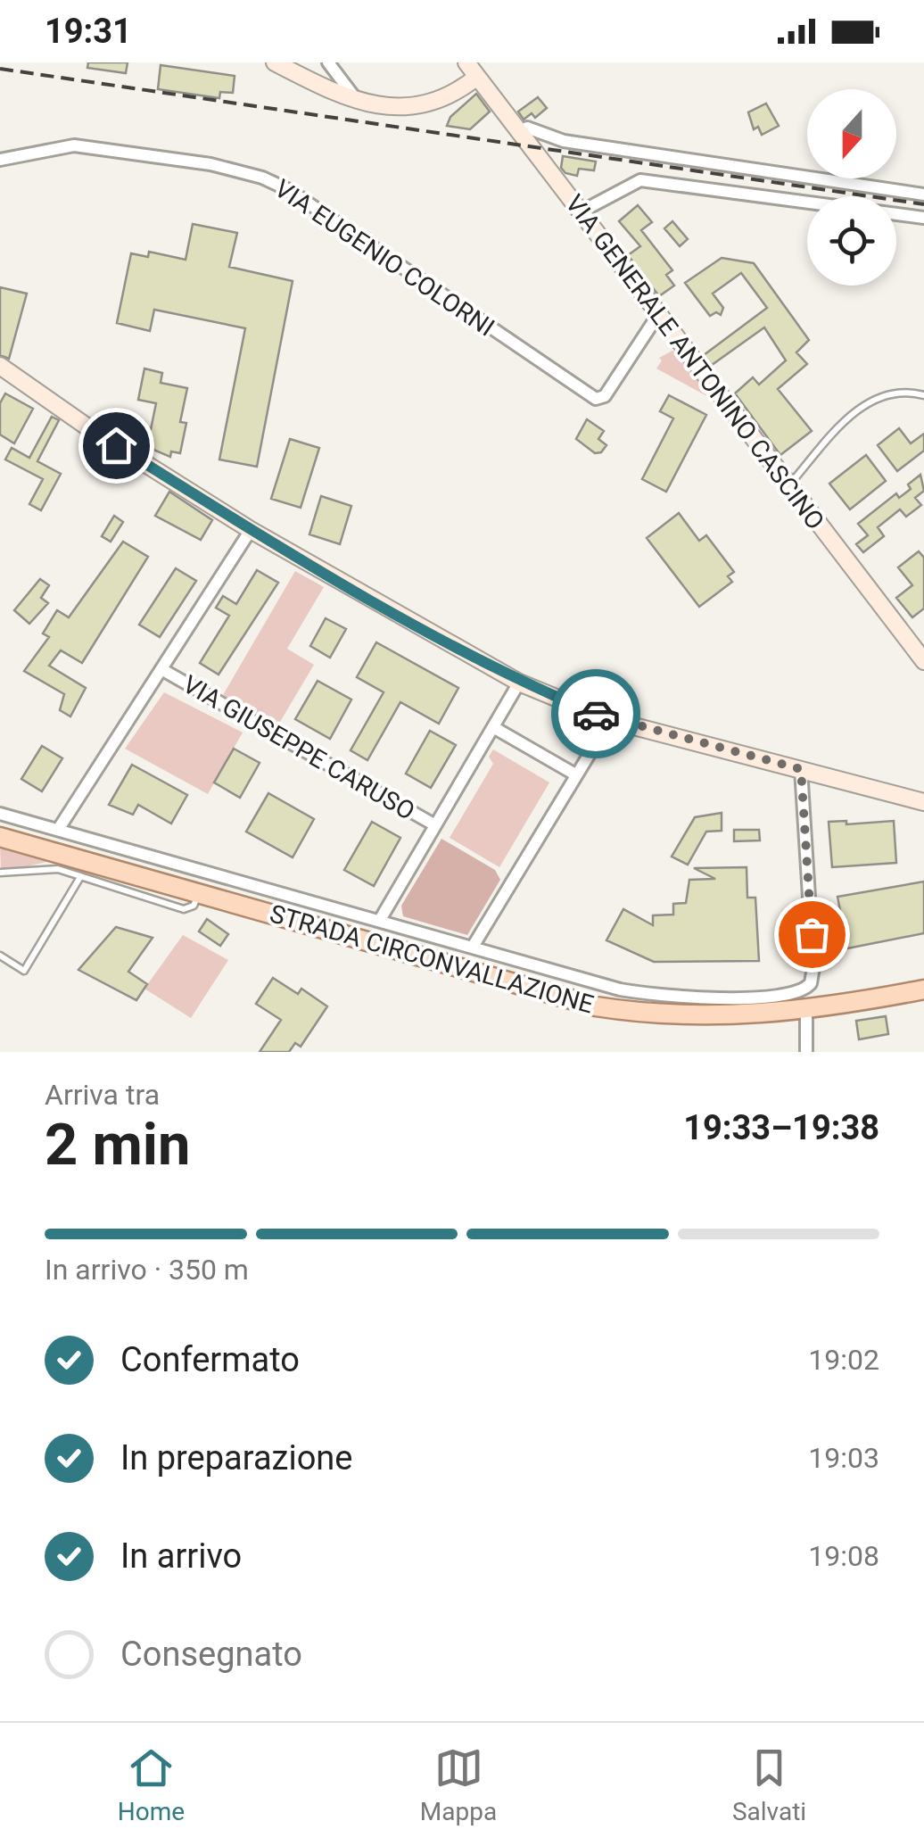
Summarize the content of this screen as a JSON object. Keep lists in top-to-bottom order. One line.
{"streets":{"main road":["STRADA CIRCONVALLAZIONE"],"street":["VIA EUGENIO COLORNI","VIA GENERALE ANTONINO CASCINO","VIA GIUSEPPE CARUSO"]},"crossings":[["VIA EUGENIO COLORNI","VIA GENERALE ANTONINO CASCINO"]],"north":"bottom","page":{"status":"19:31","heading":["2 min","Arriva tra","19:33–19:38"],"bar":"In arrivo · 350 m","list":[["Confermato","19:02"],["In preparazione","19:03"],["In arrivo","19:08"],"Consegnato"],"tabs":["Home","Mappa","Salvati"]}}
